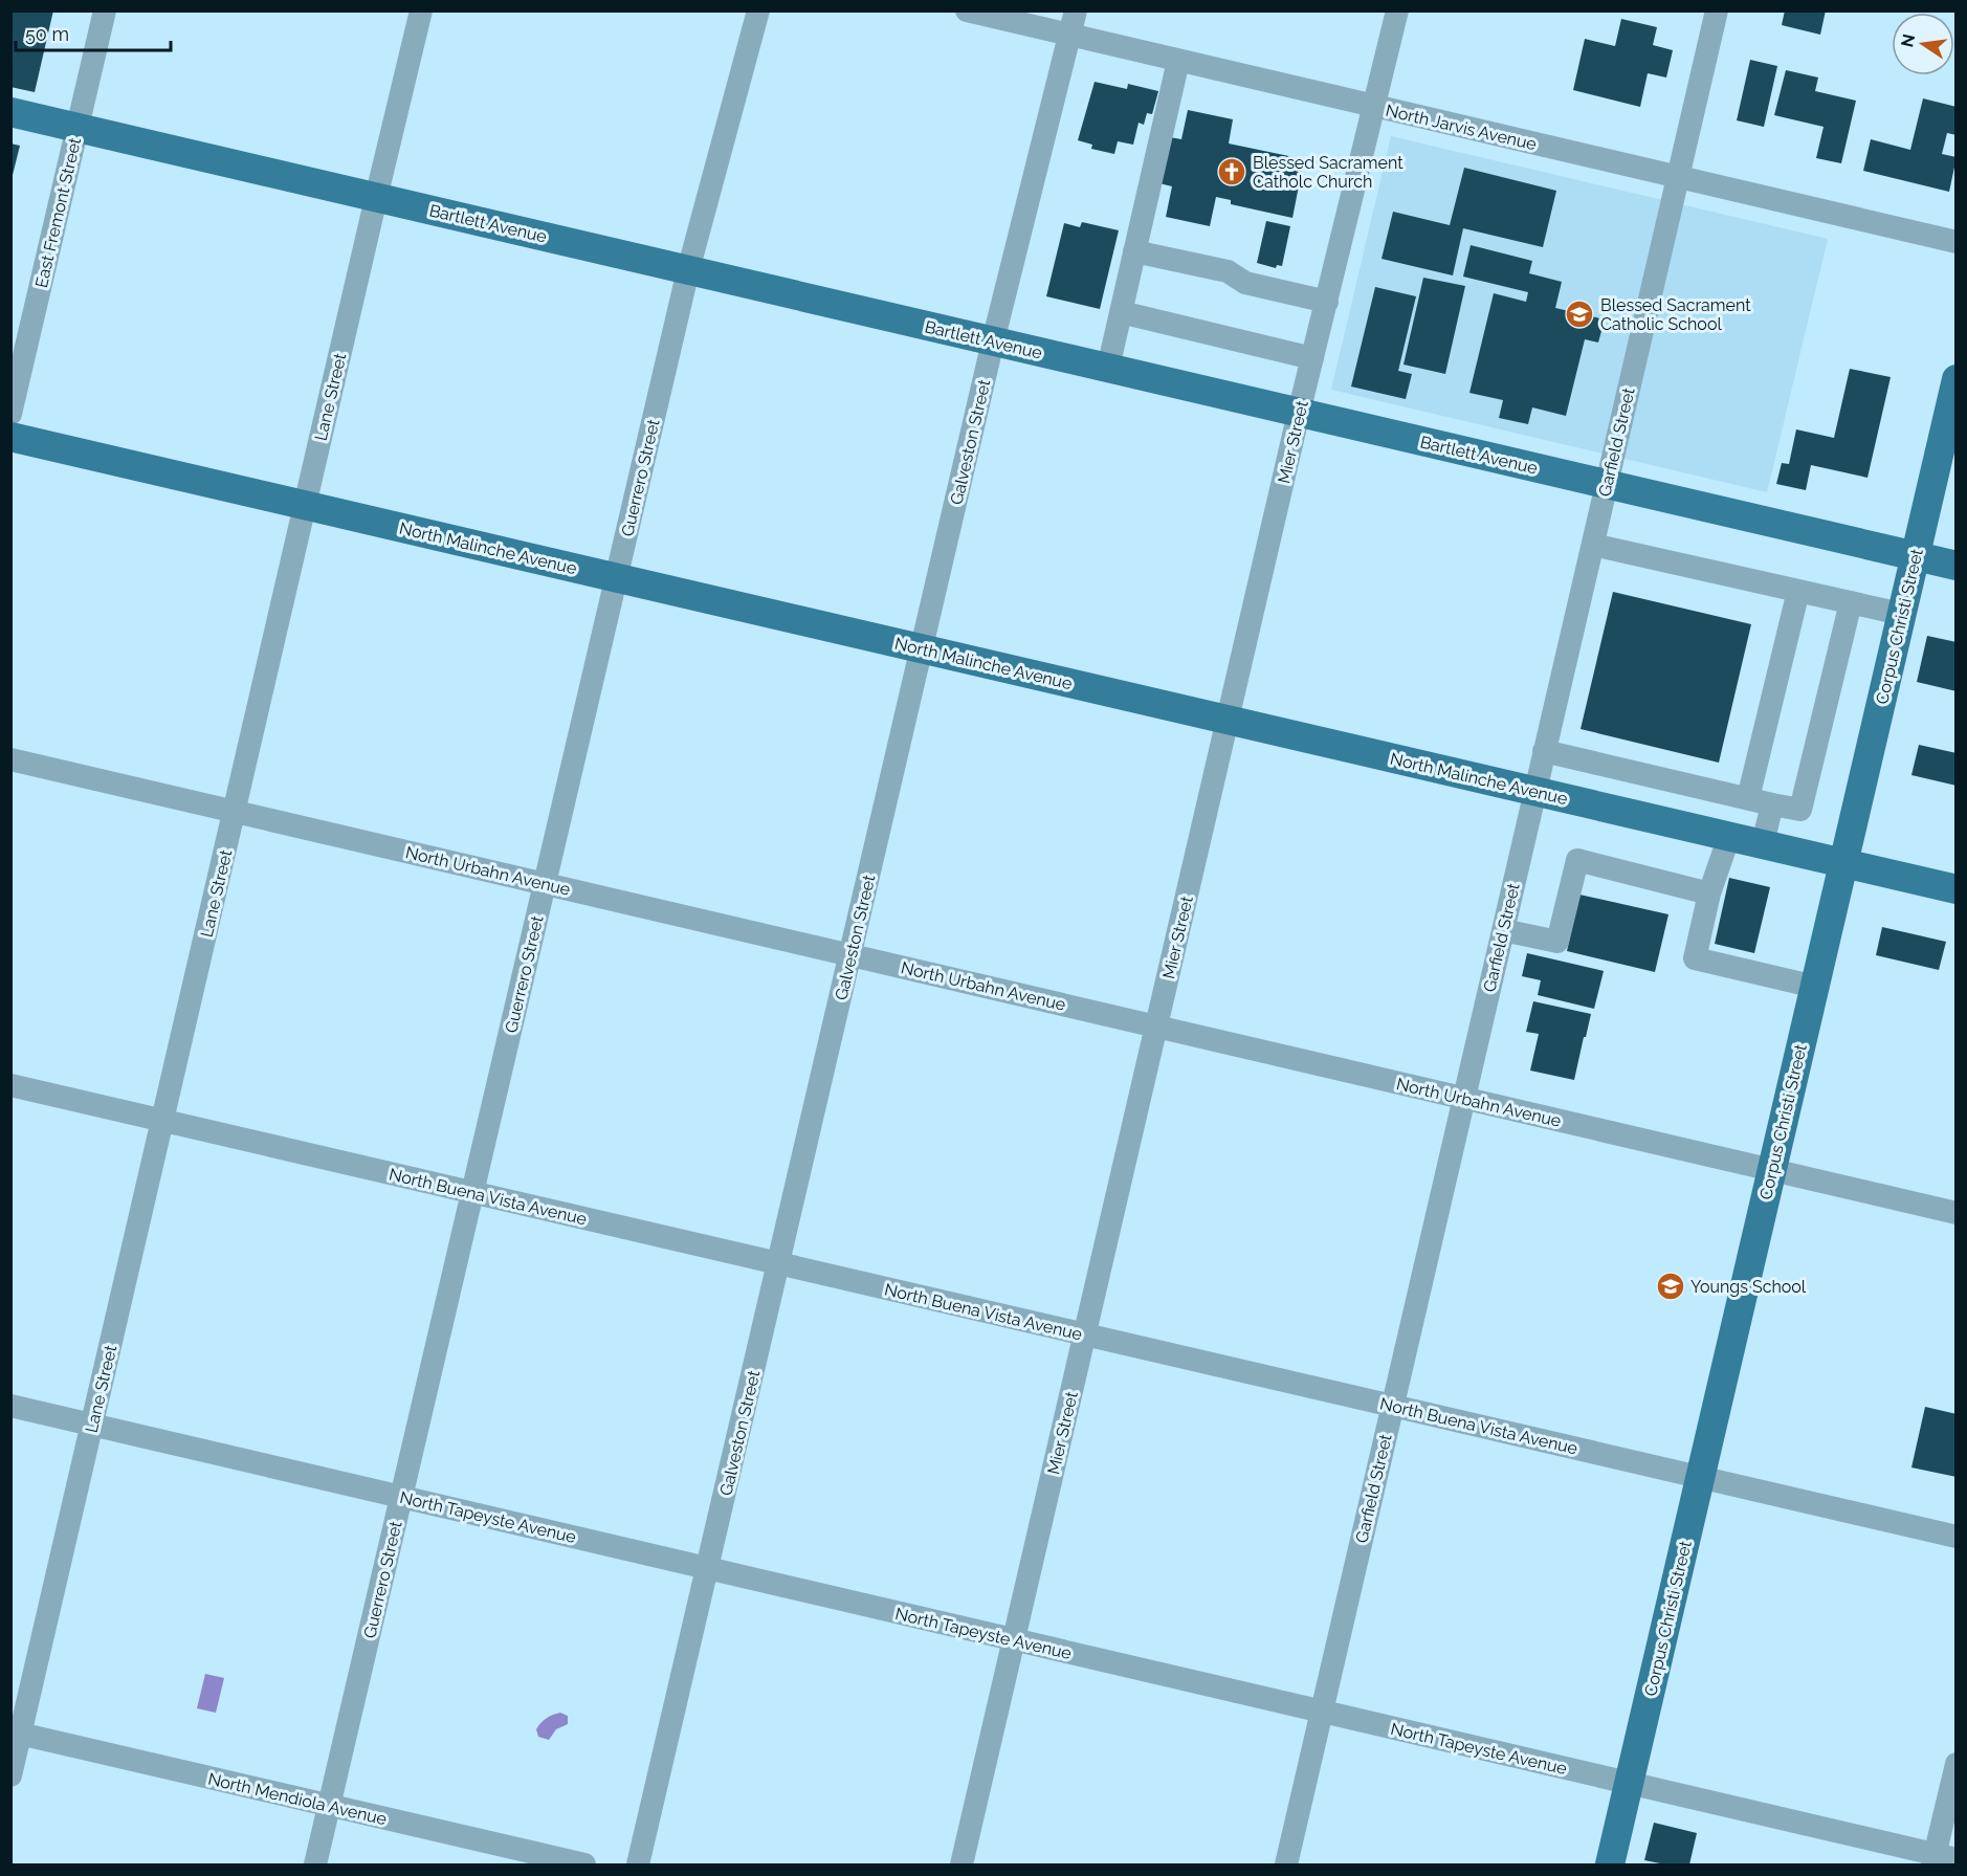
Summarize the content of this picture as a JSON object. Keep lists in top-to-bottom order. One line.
{"streets":{"main road":["Bartlett Avenue","North Malinche Avenue","Corpus Christi Street"],"street":["North Jarvis Avenue","East Fremont Street","Lane Street","Galveston Street","Mier Street","Garfield Street","Guerrero Street","North Urbahn Avenue","North Buena Vista Avenue","North Tapeyste Avenue","North Mendiola Avenue"]},"crossings":[["North Jarvis Avenue","Galveston Street"],["North Jarvis Avenue","Mier Street"],["North Jarvis Avenue","Garfield Street"],["East Fremont Street","Bartlett Avenue"],["Bartlett Avenue","Lane Street"],["Bartlett Avenue","Galveston Street"],["Bartlett Avenue","Mier Street"],["Bartlett Avenue","Garfield Street"],["Bartlett Avenue","Guerrero Street"],["Bartlett Avenue","Corpus Christi Street"],["Lane Street","North Malinche Avenue"],["Lane Street","North Urbahn Avenue"],["Lane Street","North Buena Vista Avenue"],["Lane Street","North Tapeyste Avenue"],["Lane Street","North Mendiola Avenue"],["Galveston Street","North Malinche Avenue"],["Galveston Street","North Urbahn Avenue"],["Galveston Street","North Buena Vista Avenue"],["Galveston Street","North Tapeyste Avenue"],["Mier Street","North Malinche Avenue"],["Mier Street","North Urbahn Avenue"],["Mier Street","North Buena Vista Avenue"],["Mier Street","North Tapeyste Avenue"],["Garfield Street","North Malinche Avenue"],["Garfield Street","North Urbahn Avenue"],["Garfield Street","North Buena Vista Avenue"],["Garfield Street","North Tapeyste Avenue"],["Guerrero Street","North Malinche Avenue"],["Guerrero Street","North Urbahn Avenue"],["Guerrero Street","North Buena Vista Avenue"],["Guerrero Street","North Tapeyste Avenue"],["Guerrero Street","North Mendiola Avenue"],["North Malinche Avenue","Corpus Christi Street"],["Corpus Christi Street","North Urbahn Avenue"],["Corpus Christi Street","North Buena Vista Avenue"],["Corpus Christi Street","North Tapeyste Avenue"]],"places":{"church":["Blessed Sacrament Catholc Church"],"school or university":["Blessed Sacrament Catholic School","Youngs School"]},"scale_bar":"50 m","north":"left"}
